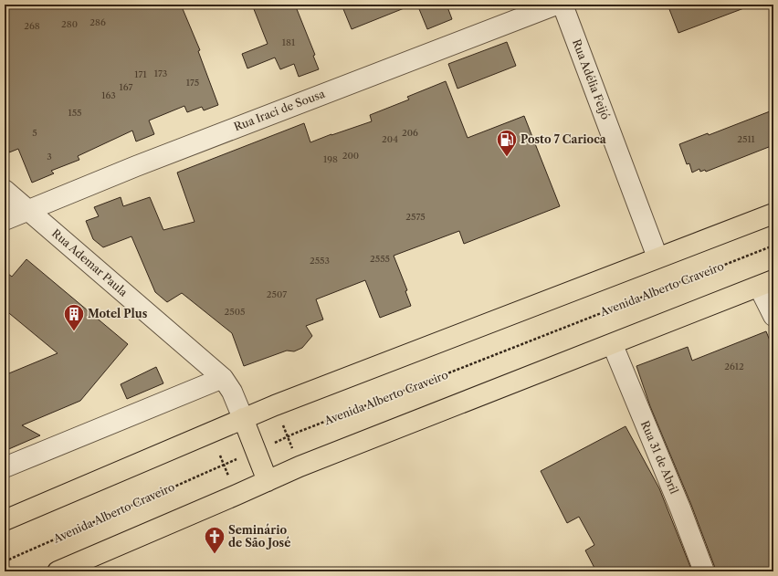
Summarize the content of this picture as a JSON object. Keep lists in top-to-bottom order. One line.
{"streets":{"street":["Rua Adélia Feijó","Rua Iraci de Sousa","Rua Ademar Paula","Rua 31 de Abril"],"path":["Avenida Alberto Craveiro"]},"crossings":[["Rua Iraci de Sousa","Rua Ademar Paula"]],"places":{"fuel station":["Posto 7 Carioca"],"building":["Motel Plus"],"church":["Seminário de São José"]},"house_numbers":["286","280","268","181","173","171","175","167","163","155","5","206","204","2511","200","3","198","2575","2555","2553","2507","2505","2612"]}
